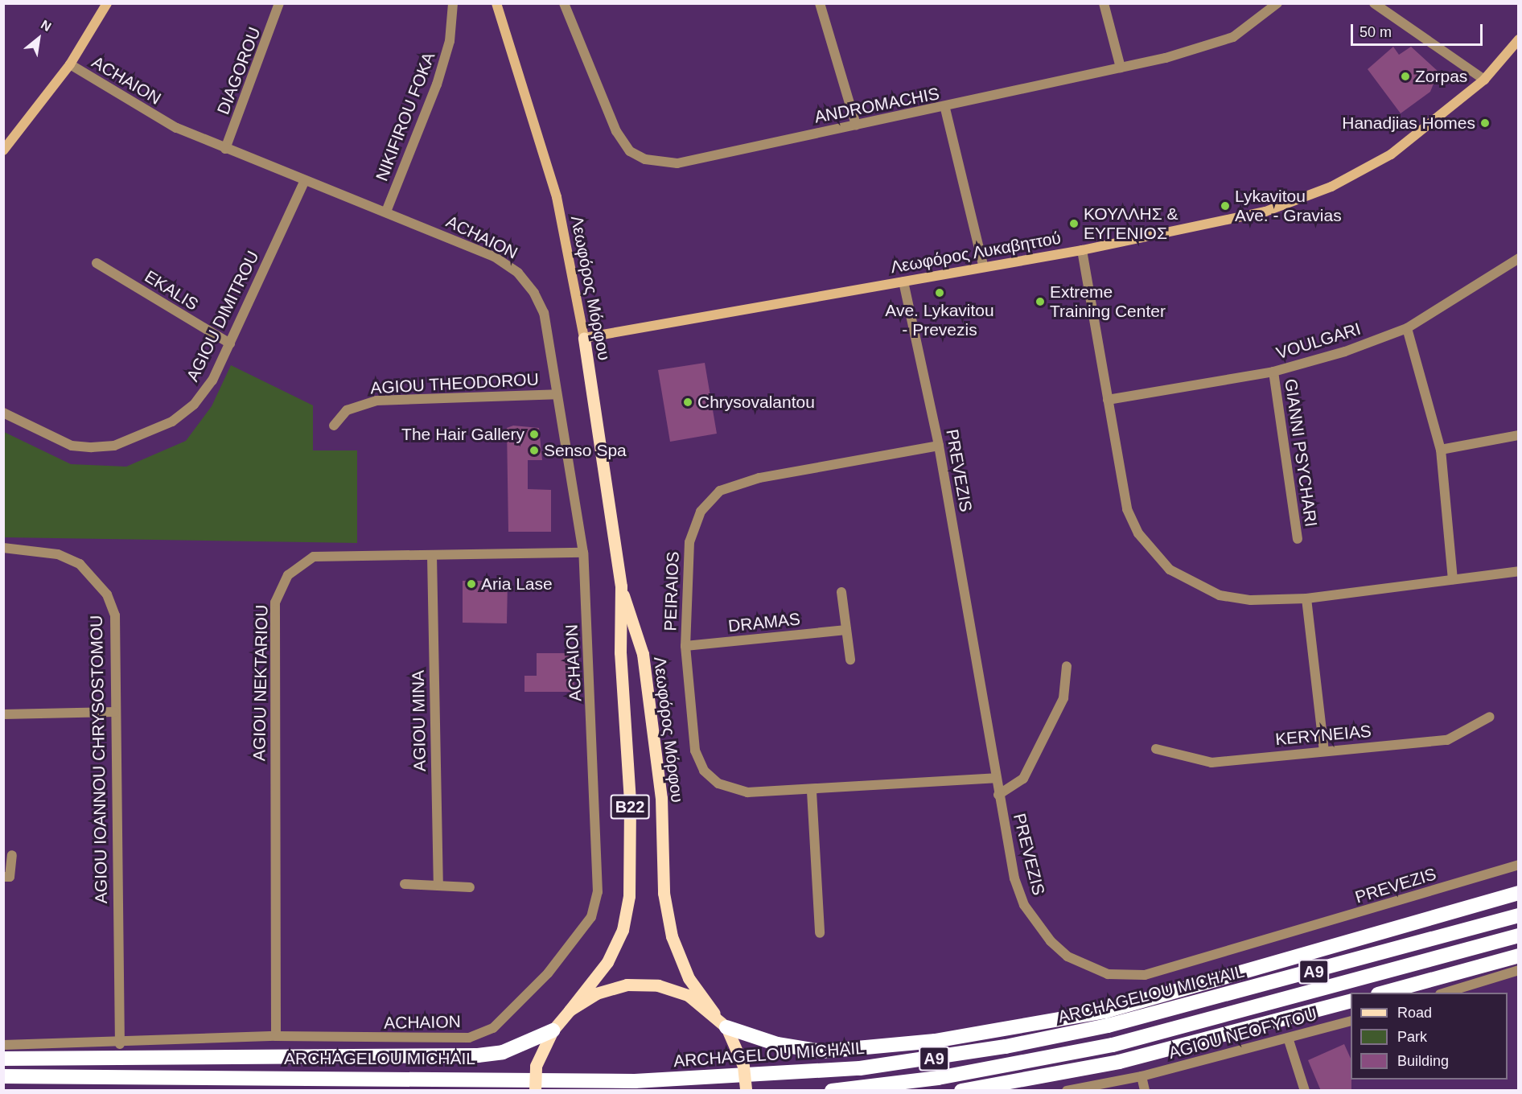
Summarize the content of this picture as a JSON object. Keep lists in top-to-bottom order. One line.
{"streets":{"highway":["A9","ARCHAGELOU MICHAIL"],"main road":["Λεωφόρος Λυκαβηττού","Λεωφόρος Μόρφου","B22"],"street":["DIAGOROU","ACHAION","ANDROMACHIS","NIKIFIROU FOKA","EKALIS","AGIOU DIMITROU","VOULGARI","AGIOU THEODOROU","GIANNI PSYCHARI","PREVEZIS","PEIRAIOS","DRAMAS","AGIOU NEKTARIOU","AGIOU MINA","KERYNEIAS","AGIOU IOANNOU CHRYSOSTOMOU","AGIOU NEOFYTOU"]},"crossings":[["DIAGOROU","ACHAION"],["ACHAION","NIKIFIROU FOKA"],["ACHAION","AGIOU DIMITROU"],["ACHAION","AGIOU THEODOROU"],["ACHAION","AGIOU NEKTARIOU"],["ACHAION","AGIOU IOANNOU CHRYSOSTOMOU"],["Λεωφόρος Λυκαβηττού","Λεωφόρος Μόρφου"],["Λεωφόρος Λυκαβηττού","PREVEZIS"],["Λεωφόρος Μόρφου","B22"],["EKALIS","AGIOU DIMITROU"],["VOULGARI","GIANNI PSYCHARI"],["PREVEZIS","PEIRAIOS"],["PEIRAIOS","DRAMAS"],["AGIOU NEKTARIOU","AGIOU MINA"]],"places":["Zorpas","Hanadjias Homes","Lykavitou Ave. - Gravias","ΚΟΥΛΛΗΣ & ΕΥΓΕΝΙΟΣ","Ave. Lykavitou - Prevezis","Extreme Training Center","Chrysovalantou","The Hair Gallery","Senso Spa","Aria Lase"],"legend":["Road","Park","Building"],"scale_bar":"50 m","north":"top right"}
